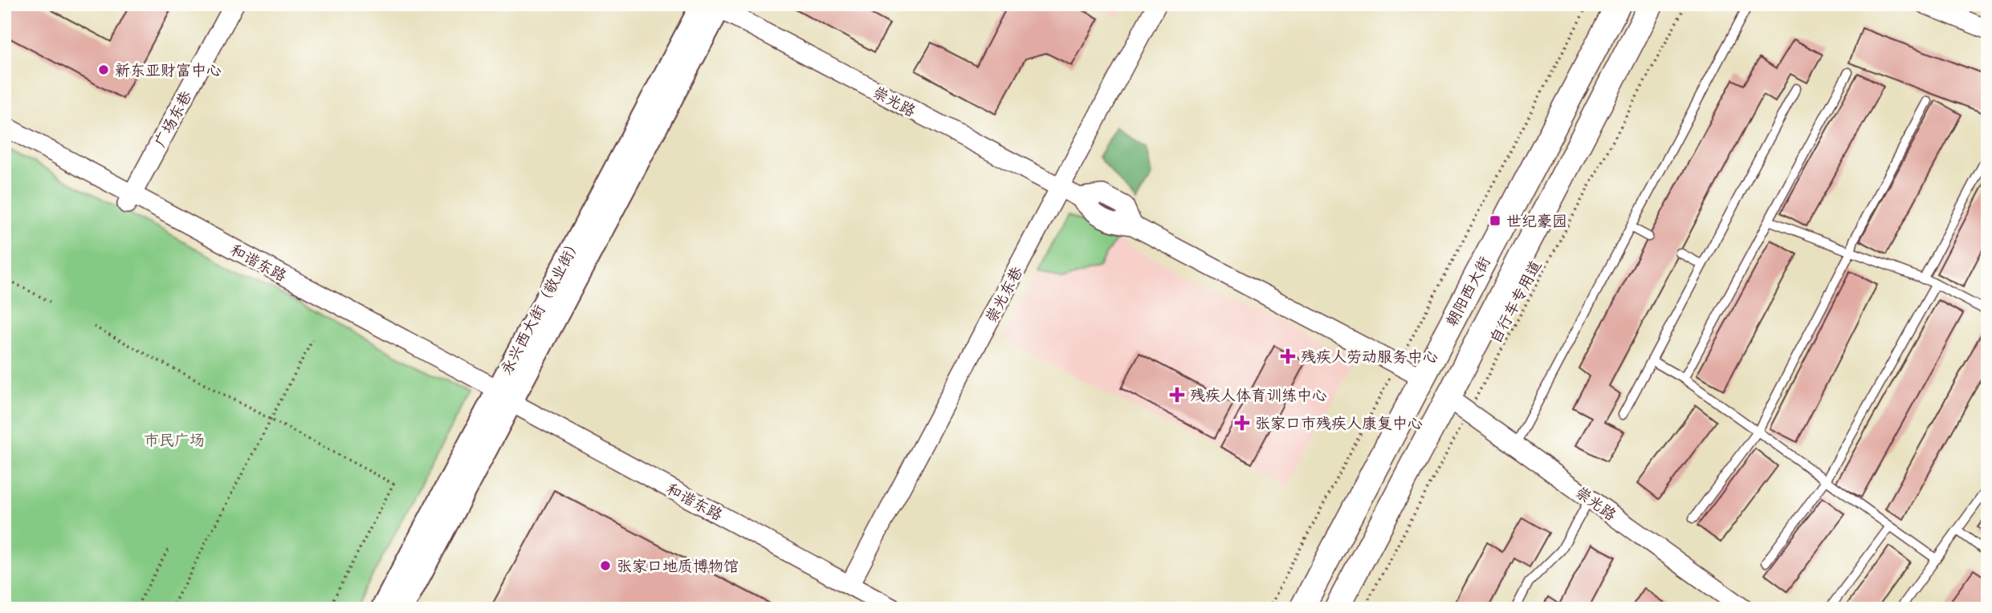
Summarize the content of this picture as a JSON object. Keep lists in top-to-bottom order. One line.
{"streets":{"main road":["朝阳西大街","永兴西大街（敬业街）"],"street":["崇光路","广场东巷","和谐东路","崇光东巷"],"path":["自行车专用道"]},"crossings":[["崇光路","朝阳西大街"],["崇光路","崇光东巷"],["崇光路","自行车专用道"],["崇光路","永兴西大街（敬业街）"],["广场东巷","和谐东路"],["和谐东路","崇光东巷"],["和谐东路","永兴西大街（敬业街）"]],"parks":["市民广场"],"places":{"other":["新东亚财富中心","张家口地质博物馆"],"transit":["世纪豪园"],"health":["残疾人劳动服务中心","残疾人体育训练中心","张家口市残疾人康复中心"]}}
